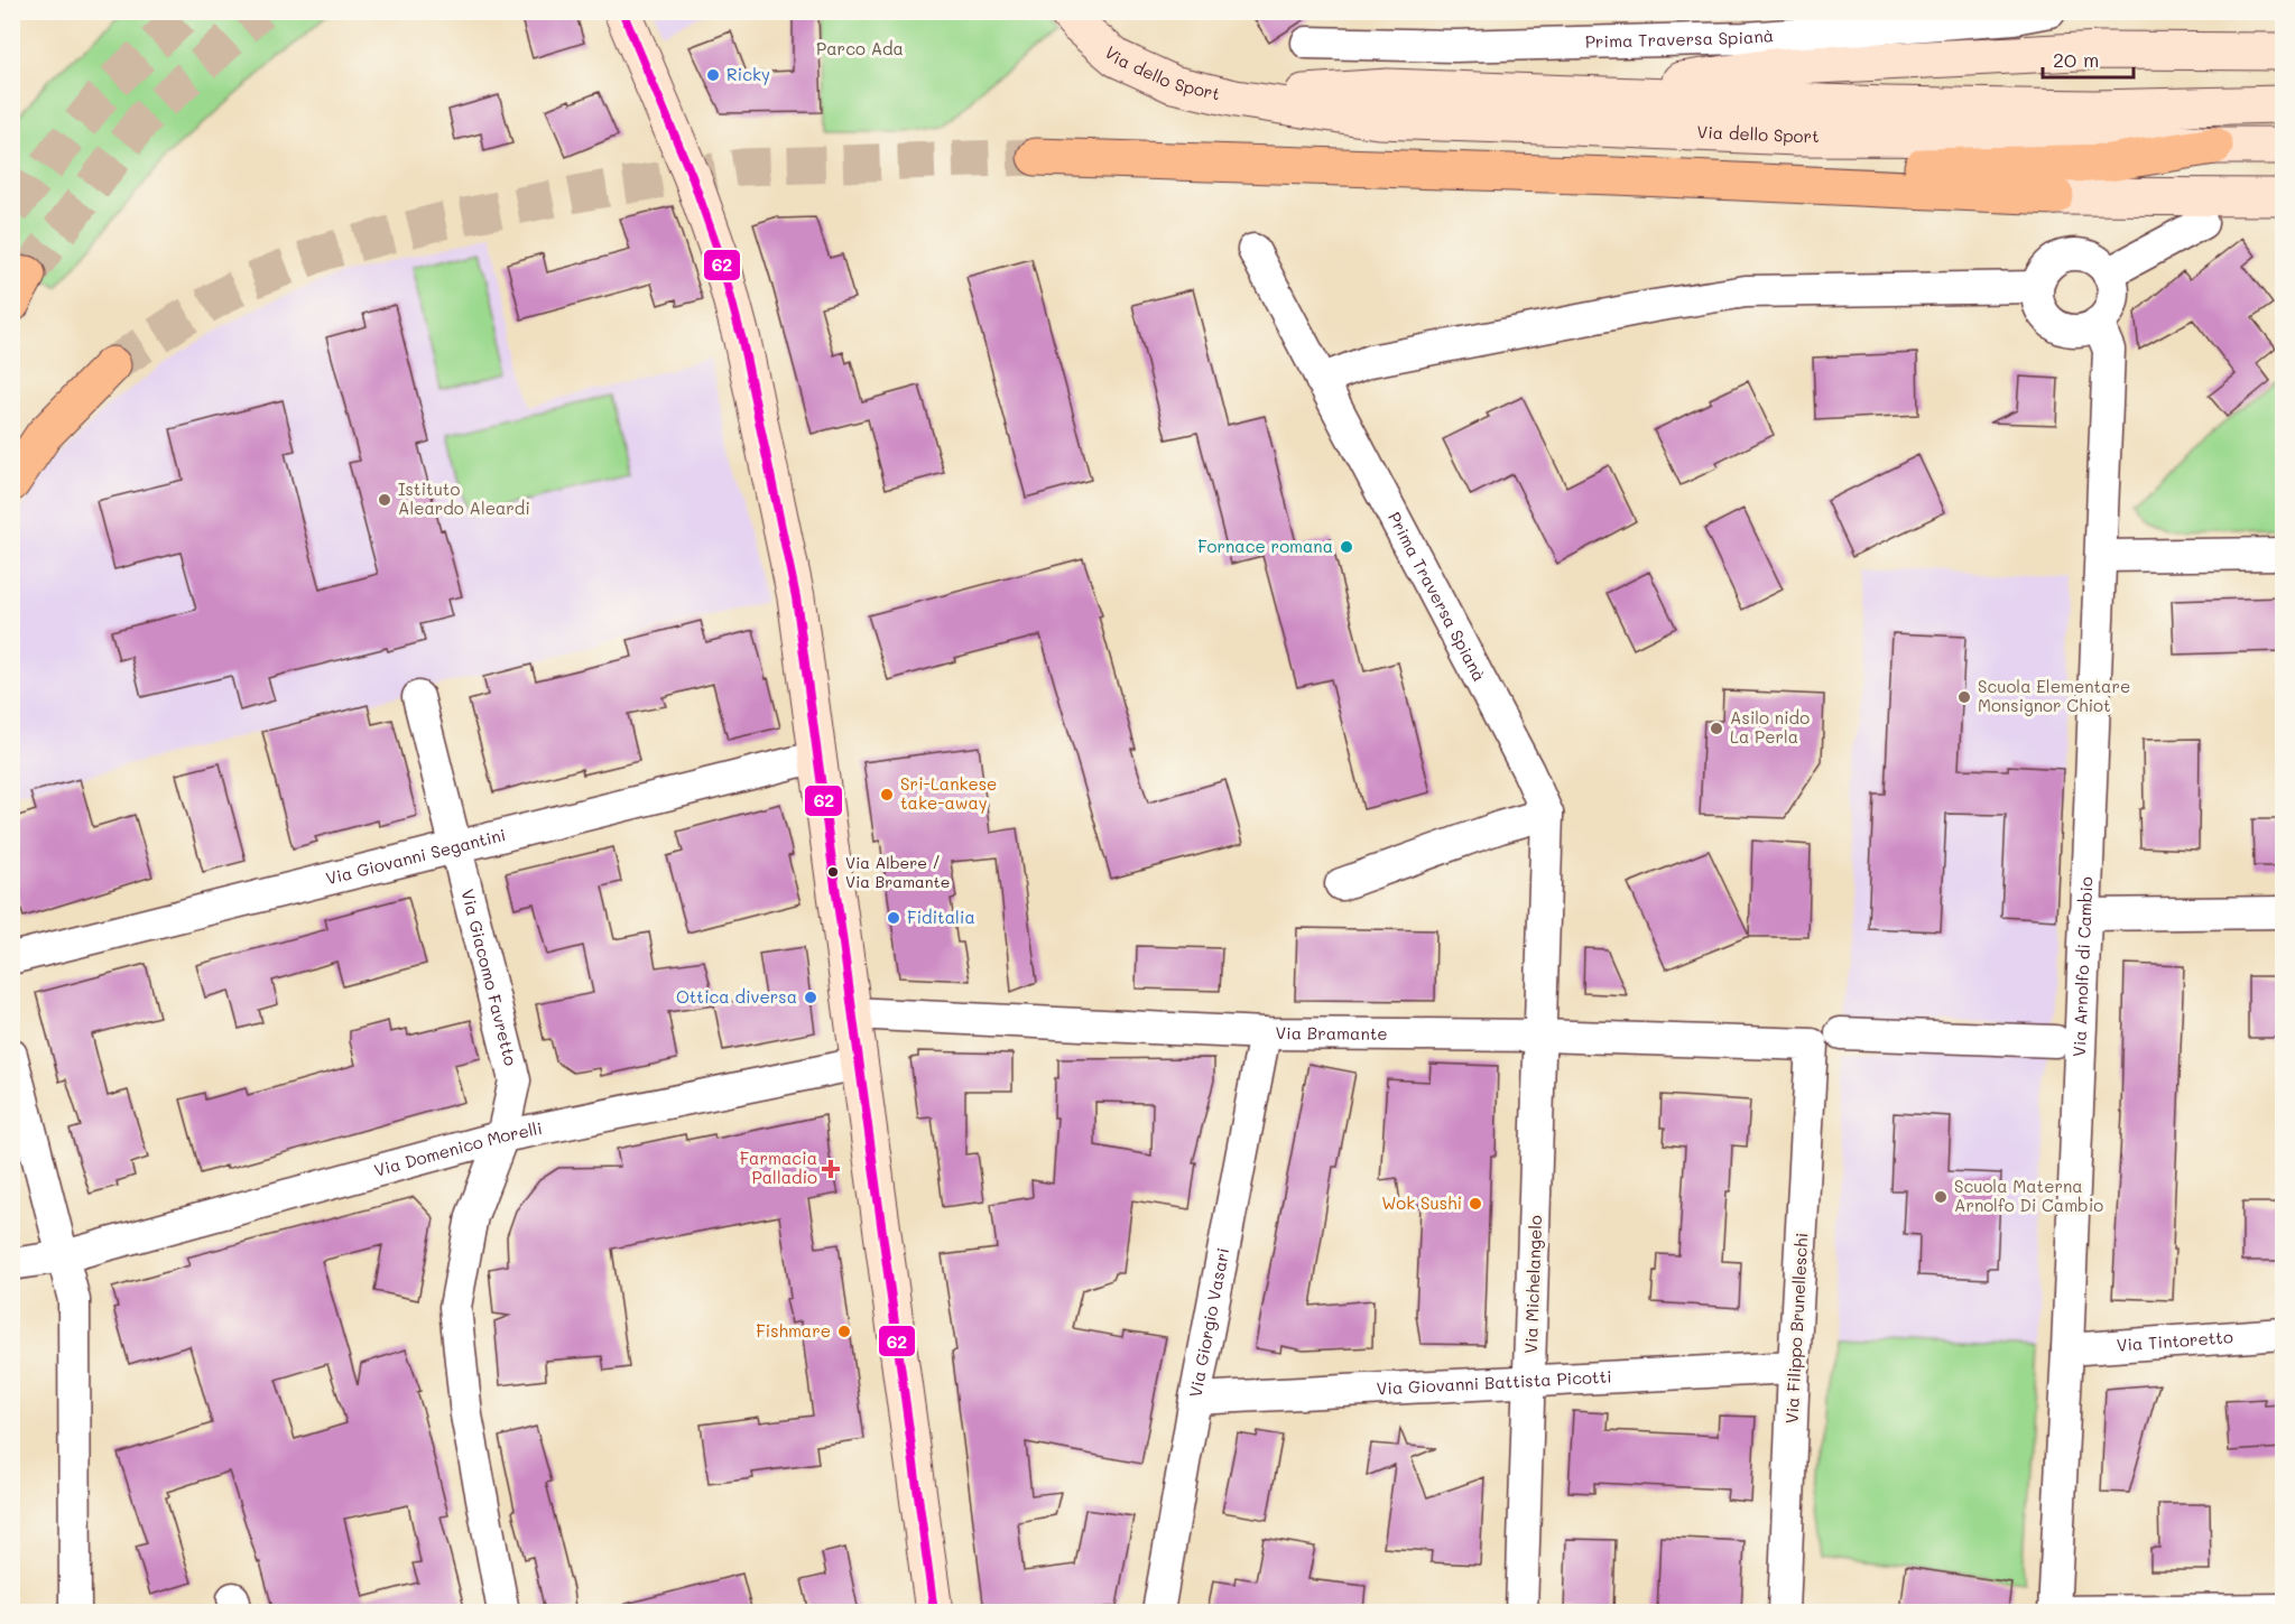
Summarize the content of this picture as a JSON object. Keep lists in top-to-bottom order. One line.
{"streets":{"street":["Prima Traversa Spianà","Via dello Sport","Via Giovanni Segantini","Via Arnolfo di Cambio","Via Giacomo Favretto","Via Bramante","Via Domenico Morelli","Via Michelangelo","Via Giorgio Vasari","Via Filippo Brunelleschi","Via Tintoretto","Via Giovanni Battista Picotti"]},"crossings":[["Prima Traversa Spianà","Via Bramante"],["Prima Traversa Spianà","Via Michelangelo"],["Via Giovanni Segantini","Via Giacomo Favretto"],["Via Arnolfo di Cambio","Via Tintoretto"],["Via Giacomo Favretto","Via Domenico Morelli"],["Via Bramante","Via Michelangelo"],["Via Bramante","Via Giorgio Vasari"],["Via Bramante","Via Filippo Brunelleschi"],["Via Michelangelo","Via Giovanni Battista Picotti"],["Via Giorgio Vasari","Via Giovanni Battista Picotti"],["Via Filippo Brunelleschi","Via Giovanni Battista Picotti"]],"parks":["Parco Ada"],"places":{"other":["Ricky","Istituto Aleardo Aleardi","Fornace romana","Scuola Elementare Monsignor Chiot","Asilo nido La Perla","Sri-Lankese take-away","Via Albere / Via Bramante","Fiditalia","Ottica diversa","Scuola Materna Arnolfo Di Cambio","Wok Sushi","Fishmare"],"health":["Farmacia Palladio"]},"lines":["transit line 62"],"scale_bar":"20 m"}
